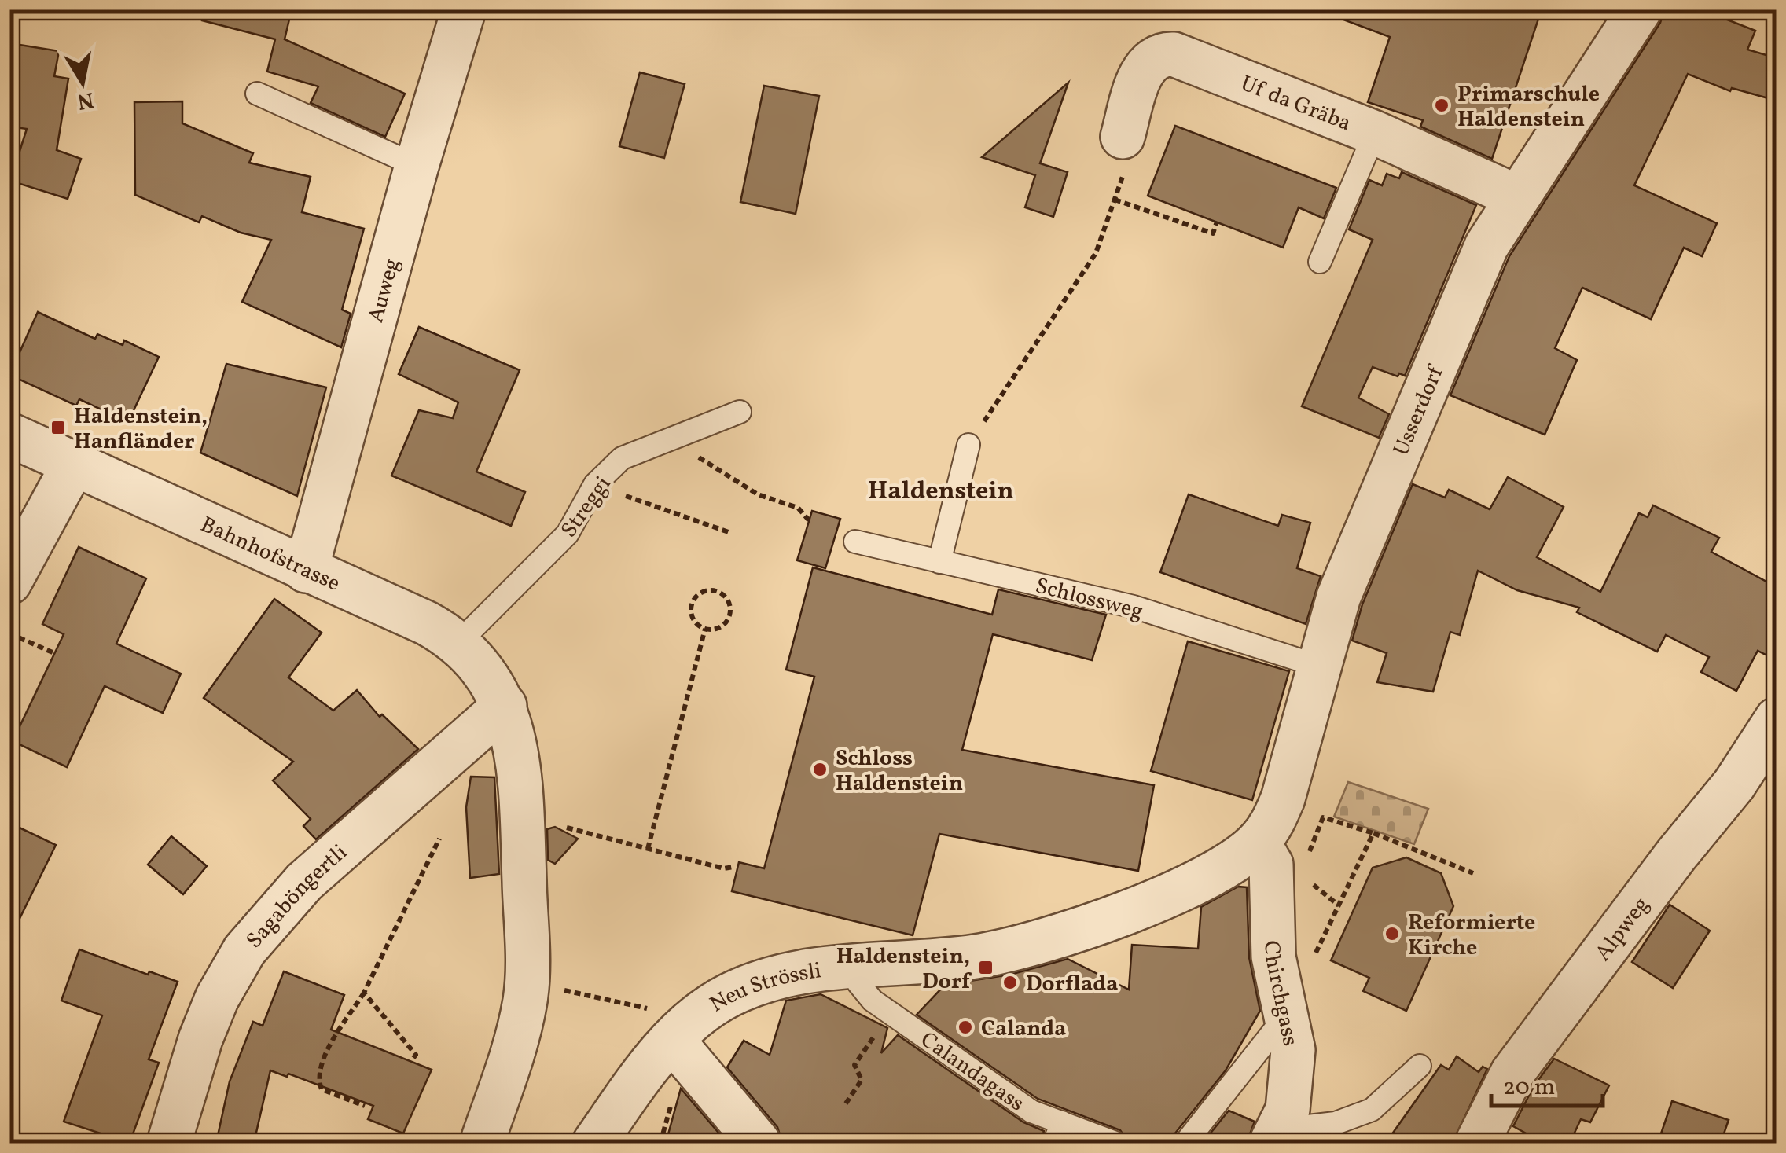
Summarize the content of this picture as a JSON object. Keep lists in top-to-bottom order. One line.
{"streets":{"street":["Uf da Gräba","Auweg","Usserdorf","Bahnhofstrasse","Sagaböngertli","Alpweg","Neu Strössli","Chirchgass"],"lane":["Streggi","Schlossweg","Calandagass"]},"crossings":[["Uf da Gräba","Usserdorf"],["Auweg","Bahnhofstrasse"],["Usserdorf","Schlossweg"],["Usserdorf","Neu Strössli"],["Usserdorf","Chirchgass"],["Streggi","Bahnhofstrasse"],["Bahnhofstrasse","Sagaböngertli"],["Neu Strössli","Chirchgass"],["Neu Strössli","Calandagass"]],"districts":["Haldenstein"],"places":{"other":["Primarschule Haldenstein","Schloss Haldenstein","Reformierte Kirche","Dorflada","Calanda"],"transit":["Haldenstein, Hanfländer","Haldenstein, Dorf"]},"scale_bar":"20 m","north":"bottom"}
